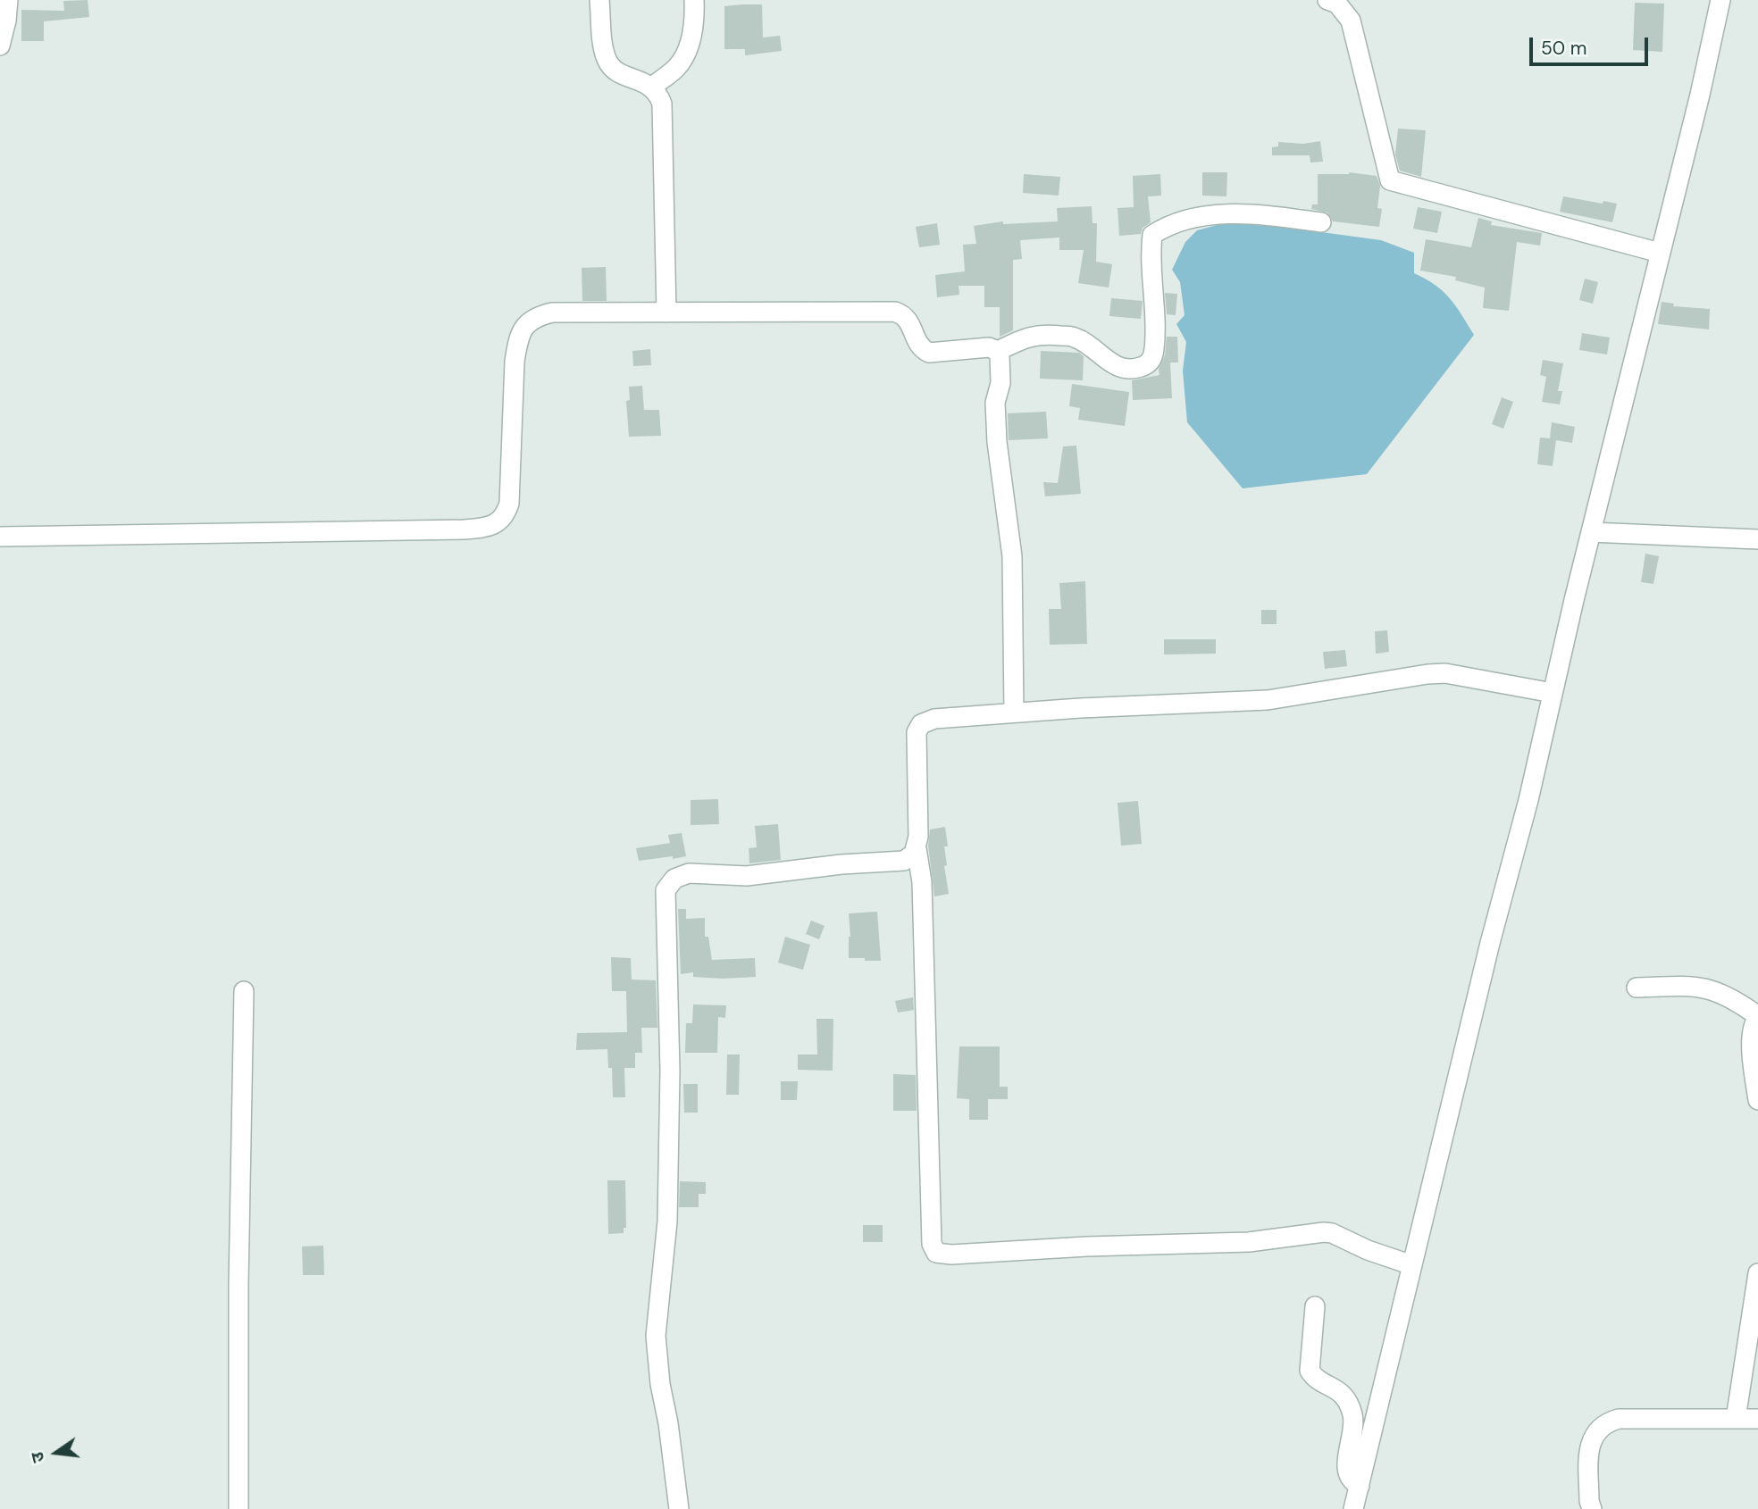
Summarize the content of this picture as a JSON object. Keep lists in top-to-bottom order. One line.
{"scale_bar":"50 m","north":"left"}
